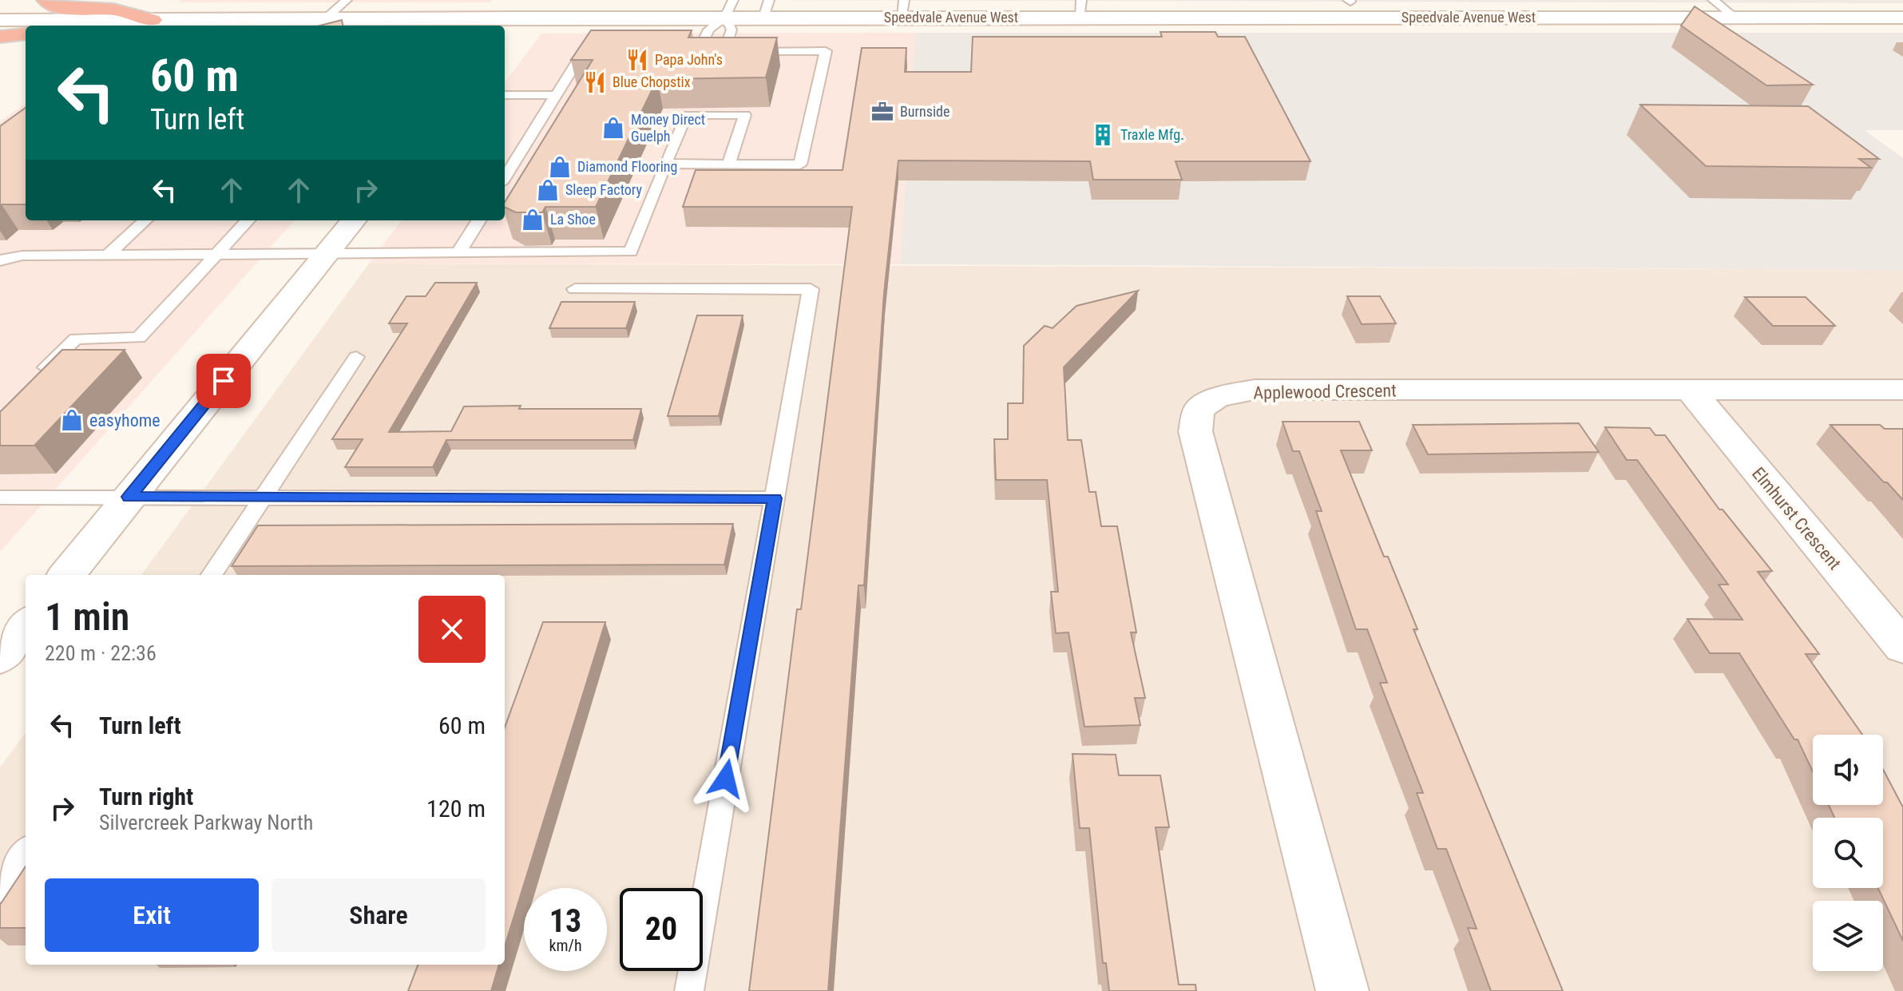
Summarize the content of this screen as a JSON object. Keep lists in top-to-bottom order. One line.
{"streets":{"main road":["Speedvale Avenue West","Applewood Crescent","Elmhurst Crescent"]},"crossings":[["Applewood Crescent","Elmhurst Crescent"]],"places":{"restaurant":["Papa John's","Blue Chopstix"],"office":["Burnside"],"shop":["Money Direct Guelph","Diamond Flooring","Sleep Factory","La Shoe","easyhome"],"building":["Traxle Mfg."]},"page":{"turn":["60 m","Turn left"],"heading":["1 min","220 m · 22:36"],"list":[{"name":"Turn left","value":"60 m"},{"name":"Turn right","note":"Silvercreek Parkway North","value":"120 m"}],"buttons":["Exit","Share"],"speed":"13 km/h","limit":"20"}}
